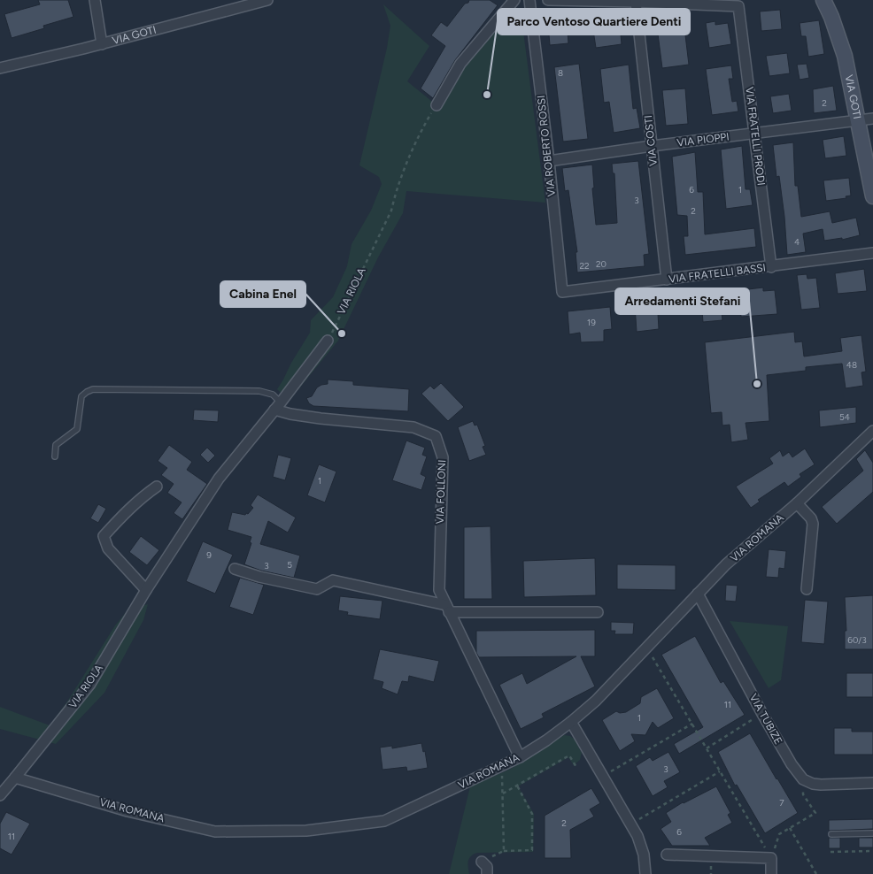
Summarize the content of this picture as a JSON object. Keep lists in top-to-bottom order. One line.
{"streets":{"street":["VIA GOTI","VIA FRATELLI PRODI","VIA PIOPPI","VIA COSTI","VIA ROBERTO ROSSI","VIA FRATELLI BASSI","VIA RIOLA","VIA FOLLONI","VIA ROMANA","VIA TUBIZE"]},"crossings":[["VIA GOTI","VIA PIOPPI"],["VIA FRATELLI PRODI","VIA PIOPPI"],["VIA FRATELLI PRODI","VIA COSTI"],["VIA FRATELLI PRODI","VIA FRATELLI BASSI"],["VIA PIOPPI","VIA COSTI"],["VIA PIOPPI","VIA ROBERTO ROSSI"],["VIA COSTI","VIA FRATELLI BASSI"],["VIA ROBERTO ROSSI","VIA FRATELLI BASSI"],["VIA RIOLA","VIA FOLLONI"],["VIA RIOLA","VIA ROMANA"],["VIA FOLLONI","VIA ROMANA"],["VIA ROMANA","VIA TUBIZE"]],"places":["Parco Ventoso Quartiere Denti","Cabina Enel","Arredamenti Stefani"],"house_numbers":["8","2","6","1","3","2","4","20","22","19","48","54","1","9","5","3","60/3","11","1","3","7","2","6","11"]}
